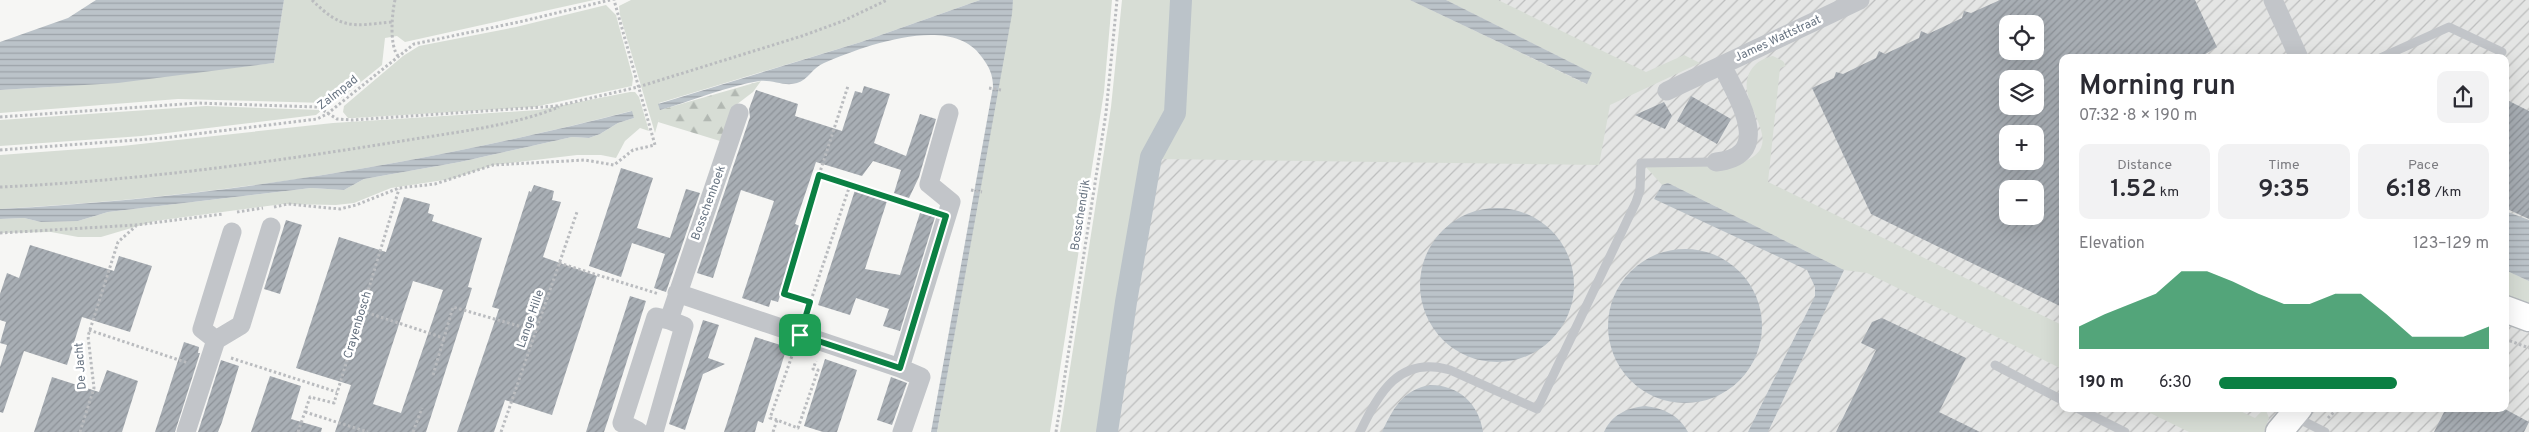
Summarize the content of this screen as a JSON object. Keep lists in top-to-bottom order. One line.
{"streets":{"street":["James Wattstraat","Bosschenhoek"],"path":["Zalmpad","Bosschendijk","Lange Hille","Crayenbosch","De Jacht"]},"page":{"map_buttons":["+","−"],"heading":["Morning run","07:32 · 8 × 190 m"],"stats":[["Distance","1.52 km"],["Time","9:35"],["Pace","6:18 /km"]],"chart":["Elevation","123–129 m"],"list":[{"name":"190 m","note":"6:30"}]}}
